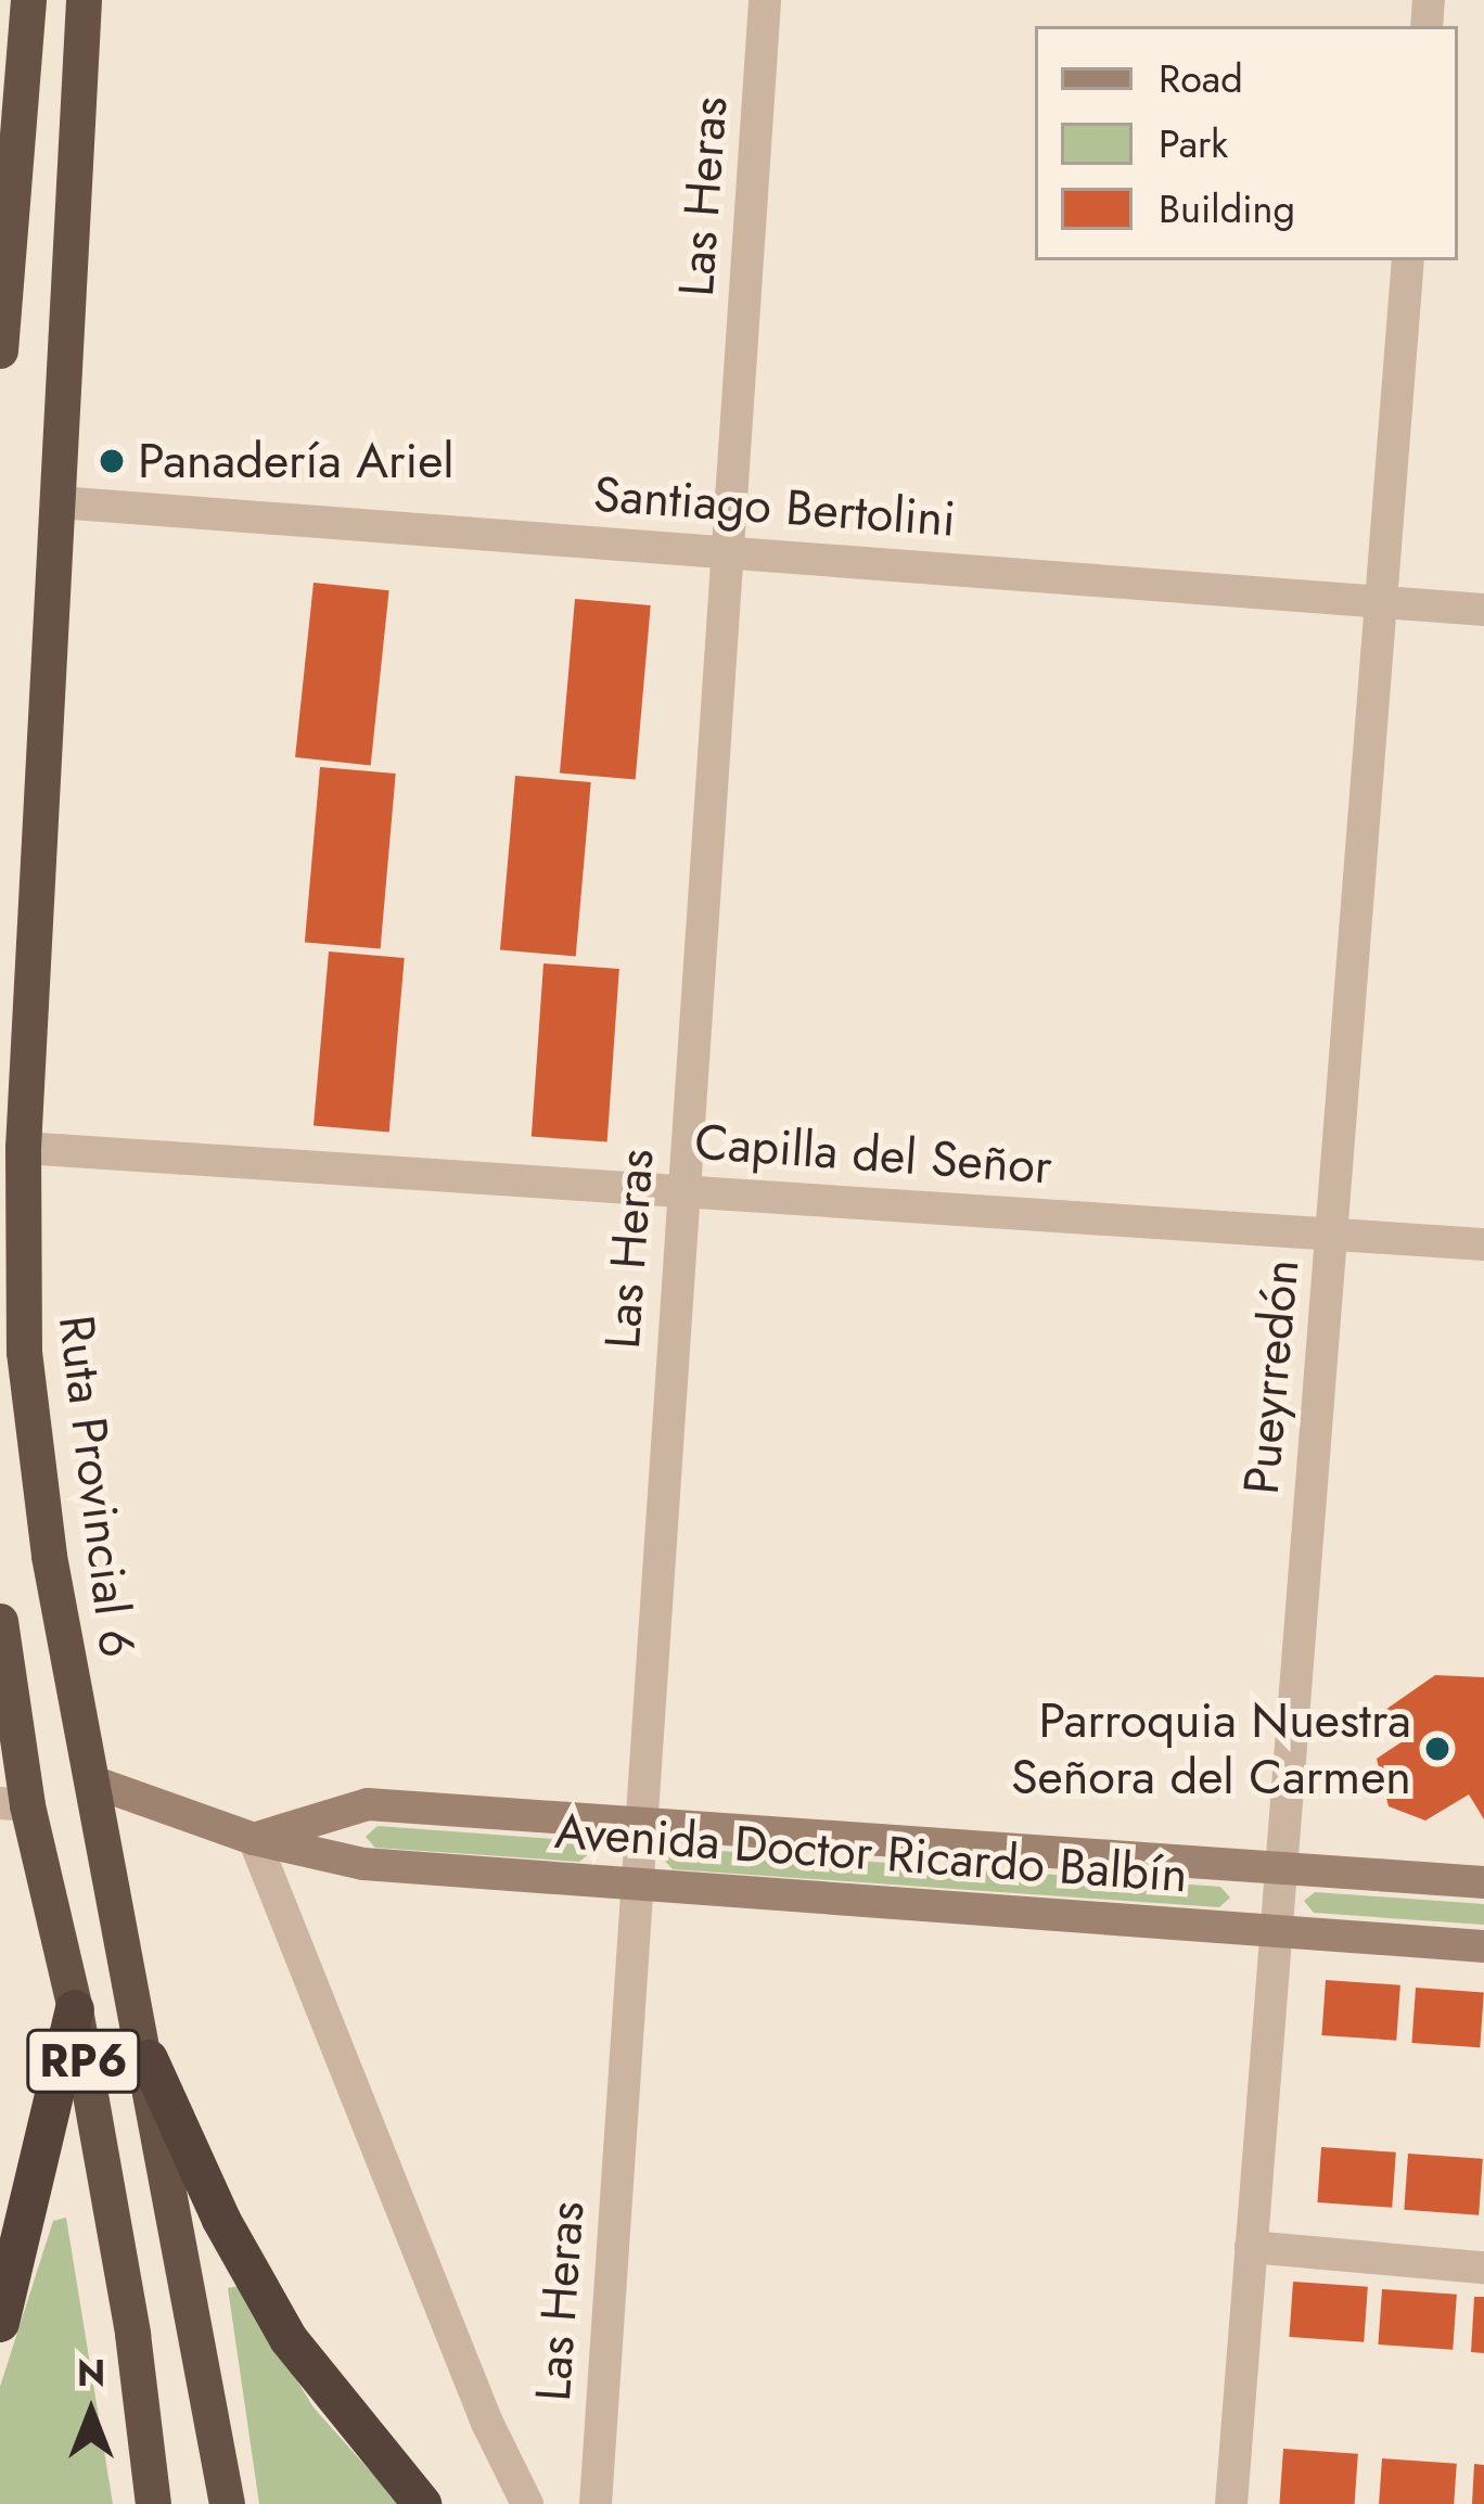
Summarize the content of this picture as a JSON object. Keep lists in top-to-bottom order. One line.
{"streets":{"highway":["Ruta Provincial 6","RP6"],"main road":["Avenida Doctor Ricardo Balbín"],"street":["Las Heras","Santiago Bertolini","Capilla del Señor","Pueyrredón"]},"crossings":[["Las Heras","Santiago Bertolini"],["Las Heras","Capilla del Señor"],["Las Heras","Avenida Doctor Ricardo Balbín"],["Santiago Bertolini","Pueyrredón"],["Santiago Bertolini","Ruta Provincial 6"],["Capilla del Señor","Pueyrredón"],["Capilla del Señor","Ruta Provincial 6"],["Pueyrredón","Avenida Doctor Ricardo Balbín"],["Ruta Provincial 6","Avenida Doctor Ricardo Balbín"]],"places":["Panadería Ariel","Parroquia Nuestra Señora del Carmen"],"legend":["Road","Park","Building"],"north":"top"}
